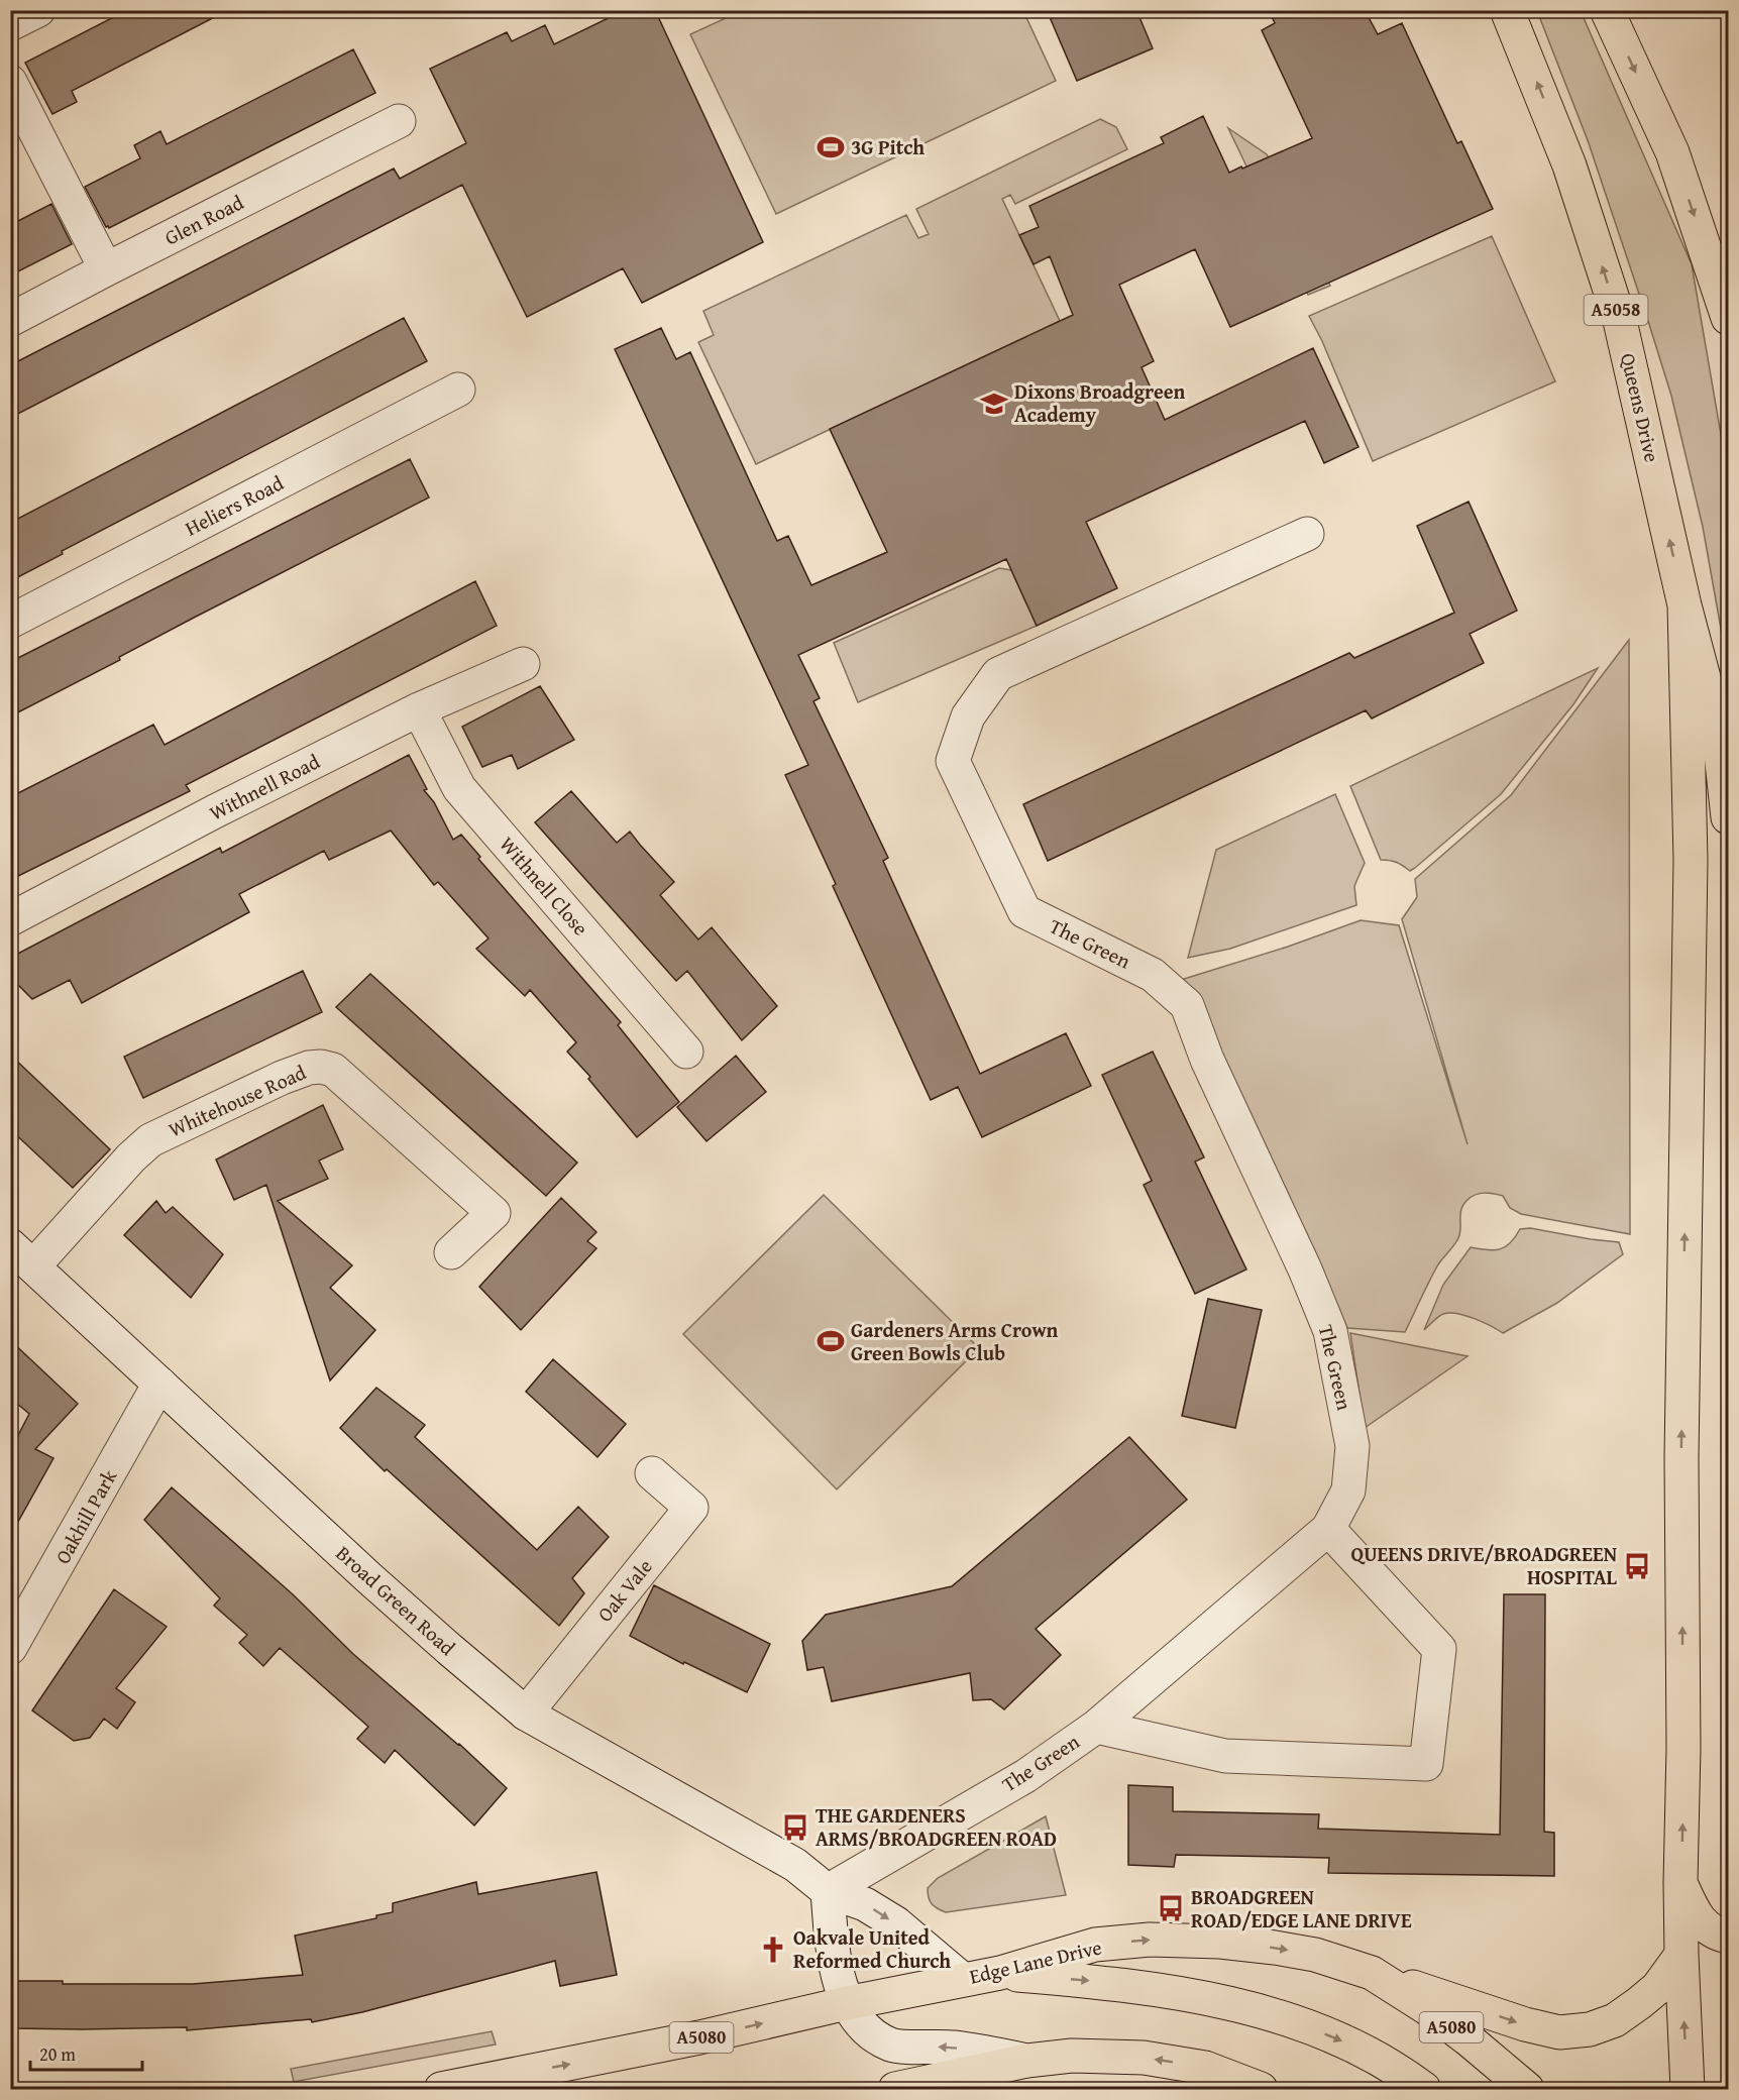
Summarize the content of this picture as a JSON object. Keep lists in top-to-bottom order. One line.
{"streets":{"highway":["A5058","Queens Drive","Edge Lane Drive","A5080"],"street":["Glen Road","Heliers Road","Withnell Road","Withnell Close","The Green","Whitehouse Road","Oakhill Park","Oak Vale","Broad Green Road"]},"crossings":[["Withnell Road","Withnell Close"],["The Green","Broad Green Road"],["Whitehouse Road","Broad Green Road"],["Oakhill Park","Broad Green Road"],["Oak Vale","Broad Green Road"],["Broad Green Road","Edge Lane Drive"]],"places":{"sports":["3G Pitch","Gardeners Arms Crown Green Bowls Club"],"school or university":["Dixons Broadgreen Academy"],"bus stop":["QUEENS DRIVE/BROADGREEN HOSPITAL","THE GARDENERS ARMS/BROADGREEN ROAD","BROADGREEN ROAD/EDGE LANE DRIVE"],"church":["Oakvale United Reformed Church"]},"scale_bar":"20 m"}
